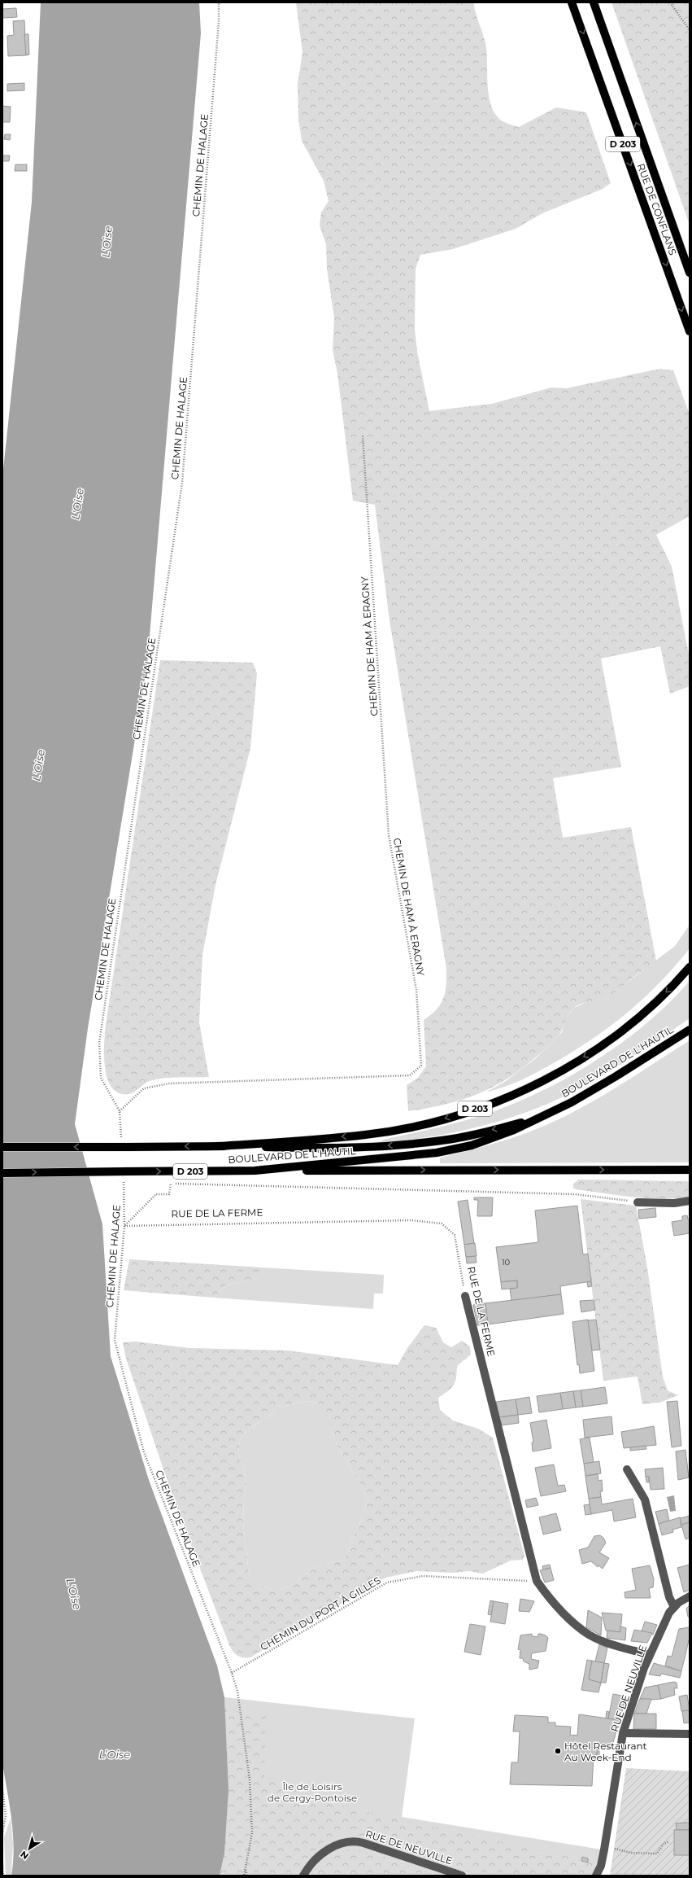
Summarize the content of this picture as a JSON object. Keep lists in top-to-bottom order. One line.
{"streets":{"main road":["D 203","RUE DE CONFLANS","BOULEVARD DE L'HAUTIL"],"street":["RUE DE LA FERME","RUE DE NEUVILLE"],"path":["CHEMIN DE HALAGE","CHEMIN DE HAM À ERAGNY","CHEMIN DU PORT À GILLES"]},"crossings":[["D 203","BOULEVARD DE L'HAUTIL"],["CHEMIN DE HALAGE","CHEMIN DE HAM À ERAGNY"],["CHEMIN DE HALAGE","BOULEVARD DE L'HAUTIL"],["CHEMIN DE HALAGE","RUE DE LA FERME"],["CHEMIN DE HALAGE","CHEMIN DU PORT À GILLES"],["RUE DE LA FERME","CHEMIN DU PORT À GILLES"],["RUE DE LA FERME","RUE DE NEUVILLE"]],"water":["L'Oise","L’Oise"],"parks":["Île de Loisirs de Cergy-Pontoise"],"places":["Hôtel Restaurant Au Week-End"],"house_numbers":["10"],"north":"bottom left"}
